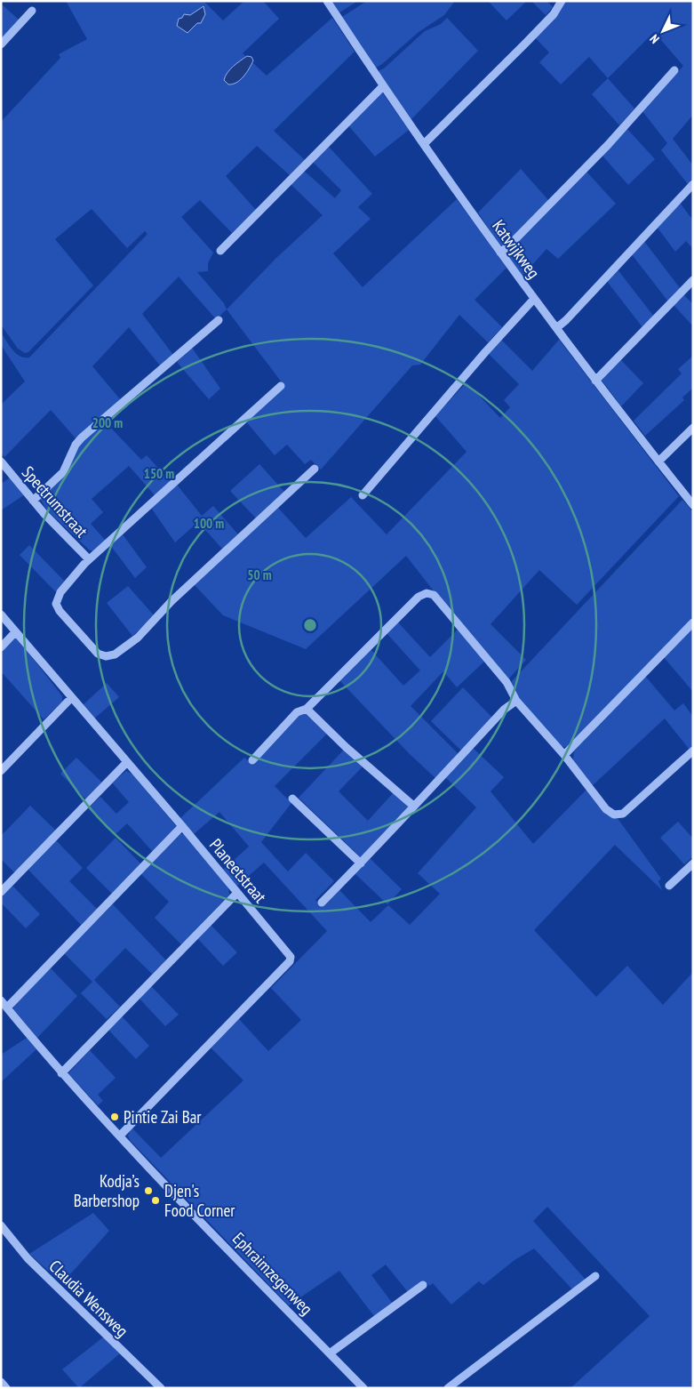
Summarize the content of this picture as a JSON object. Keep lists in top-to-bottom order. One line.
{"streets":{"street":["Katwijkweg","Spectrumstraat","Planeetstraat","Ephraimzegenweg","Claudia Wensweg"]},"crossings":[["Planeetstraat","Ephraimzegenweg"]],"places":["Pintie Zai Bar","Kodja’s Barbershop","Djen's Food Corner"],"north":"bottom left","rings":["200 m","150 m","100 m","50 m"]}
